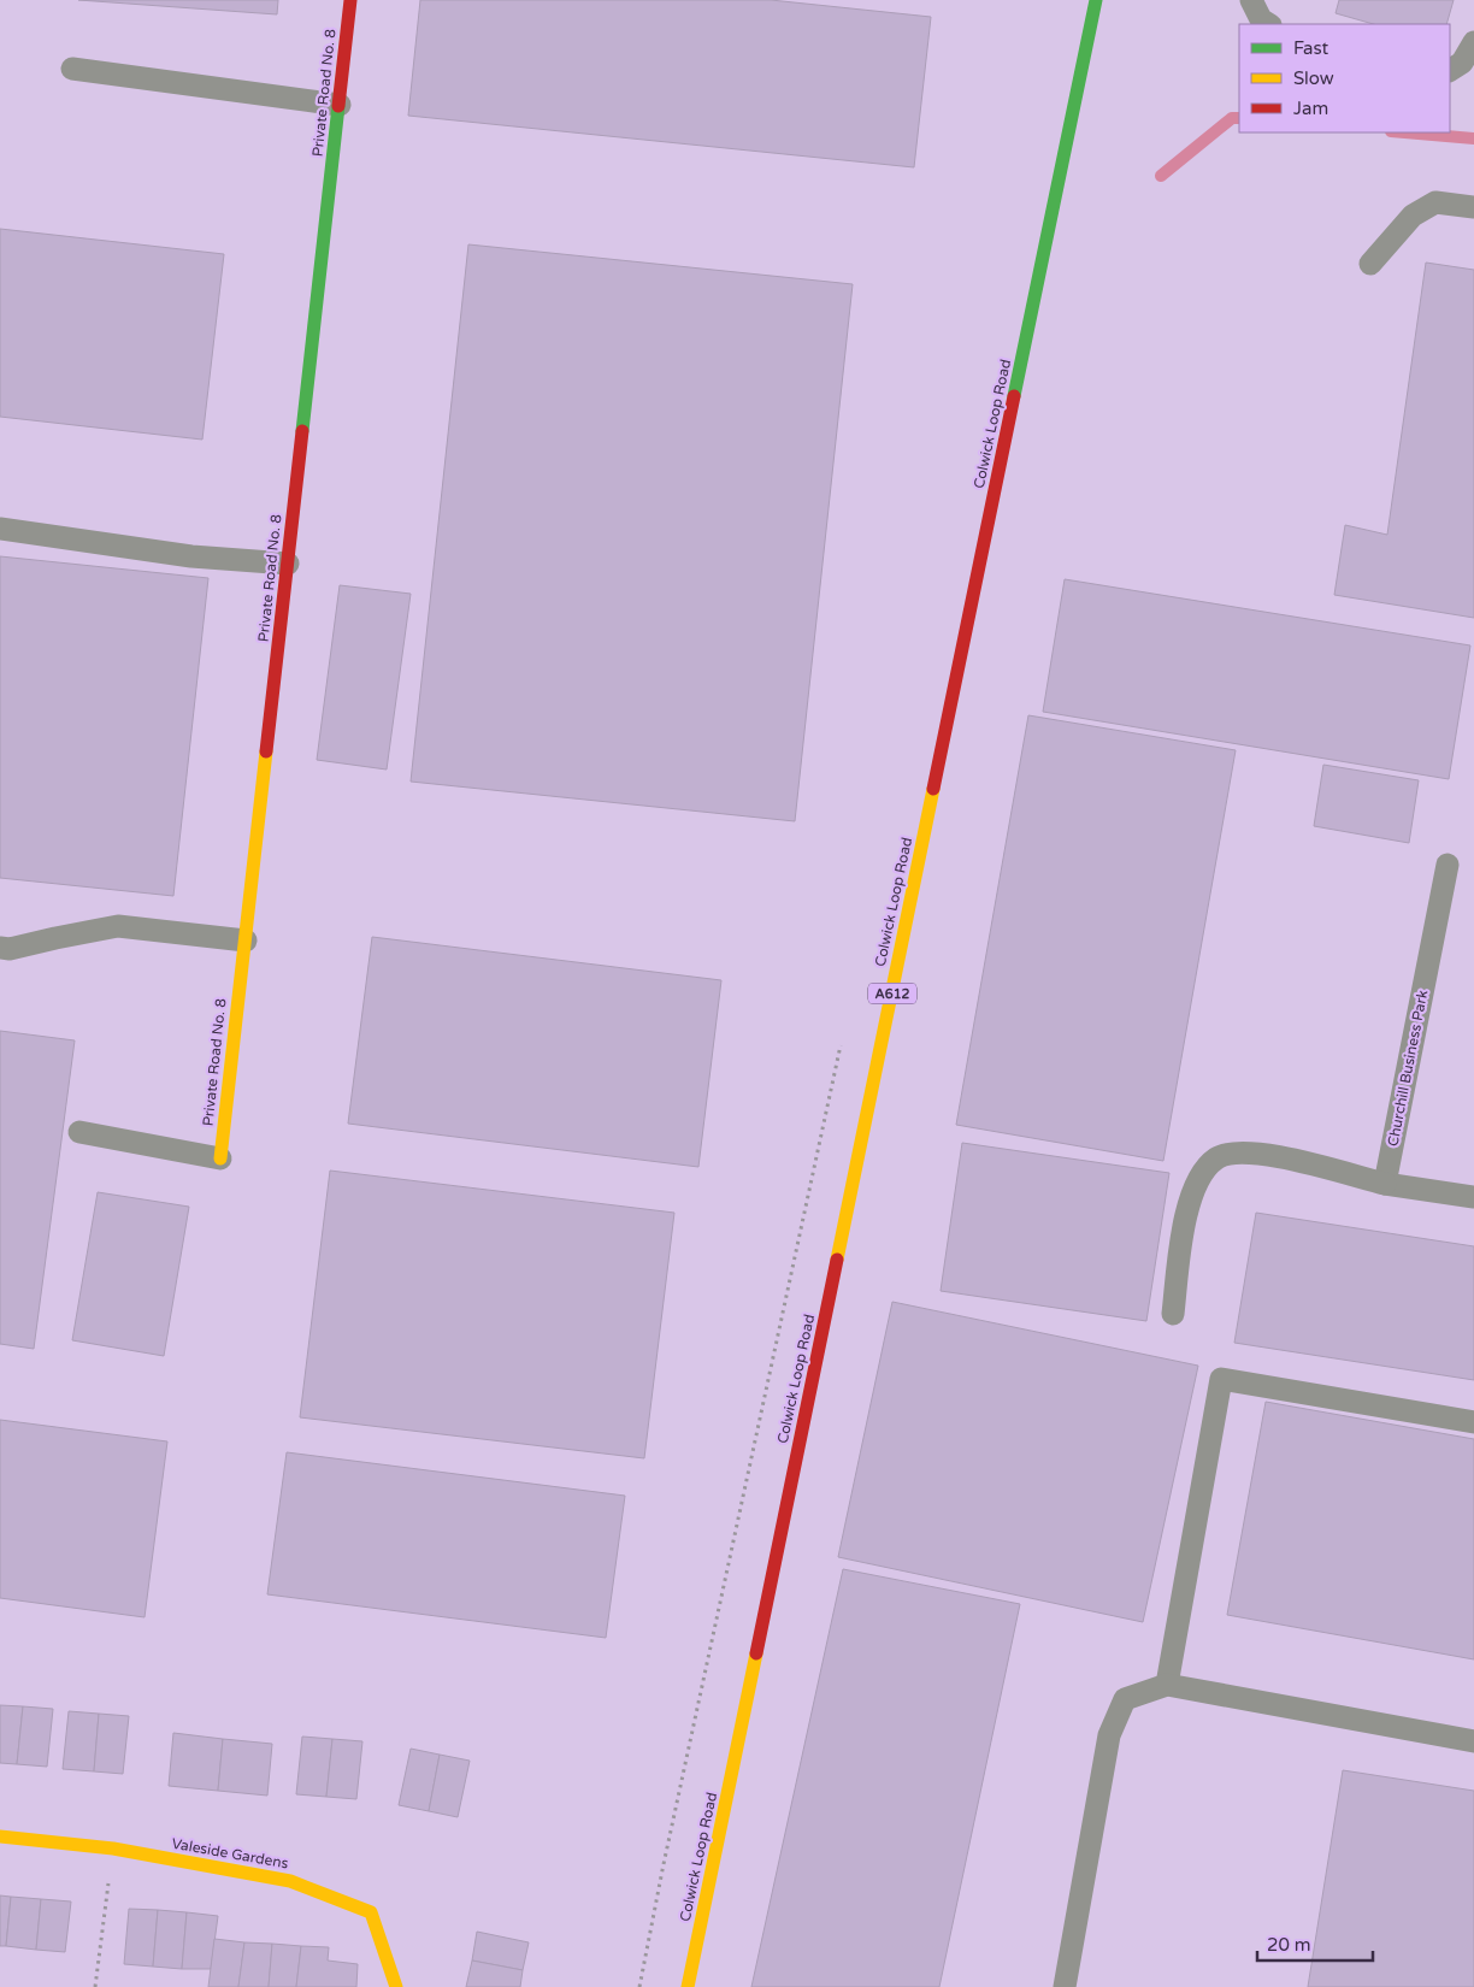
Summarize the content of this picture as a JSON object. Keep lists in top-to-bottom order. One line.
{"streets":{"main road":["Private Road No. 8","Colwick Loop Road","A612","Valeside Gardens"],"lane":["Churchill Business Park"]},"legend":["Fast","Slow","Jam"],"scale_bar":"20 m"}
